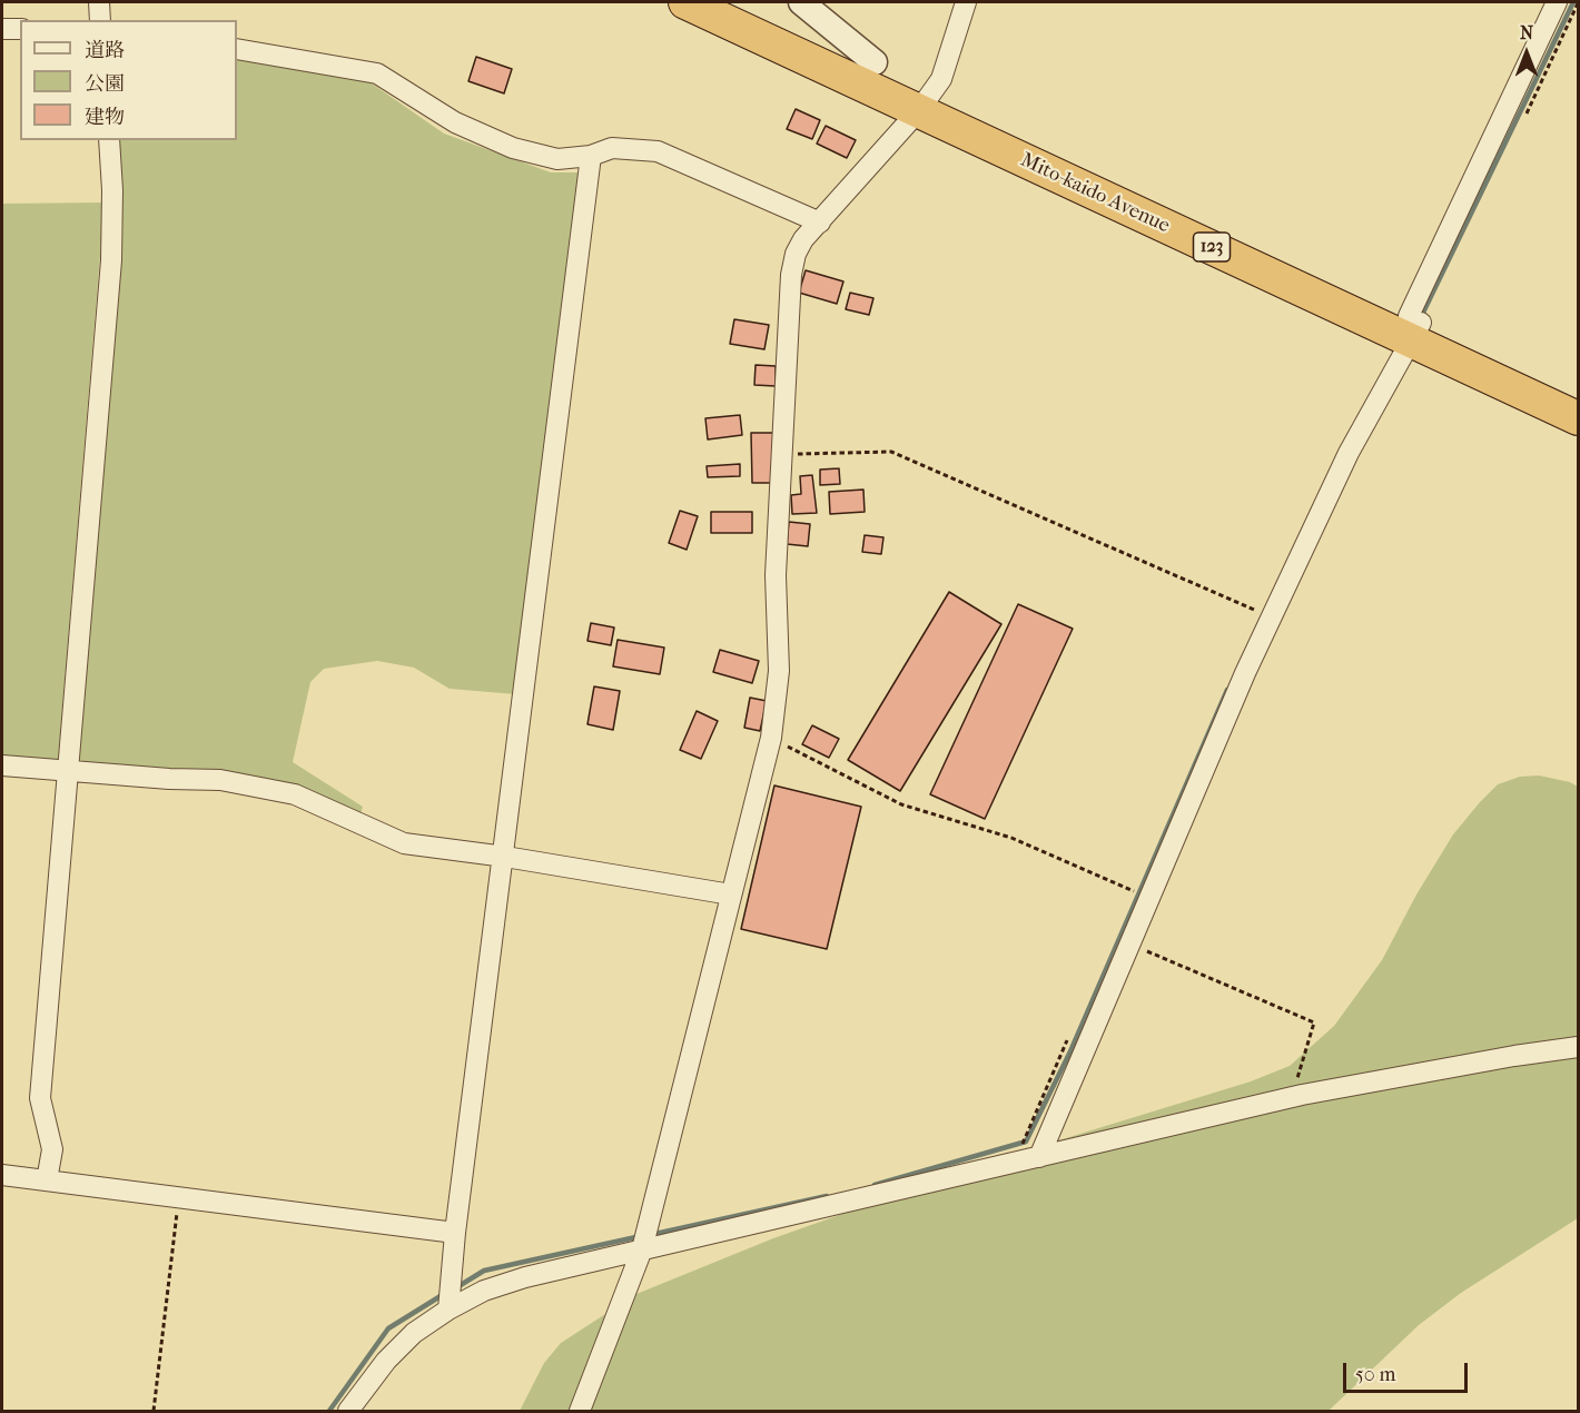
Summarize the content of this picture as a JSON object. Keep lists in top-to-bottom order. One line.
{"streets":{"highway":["Mito-kaido Avenue","123"]},"legend":["道路","公園","建物"],"scale_bar":"50 m","north":"top"}
